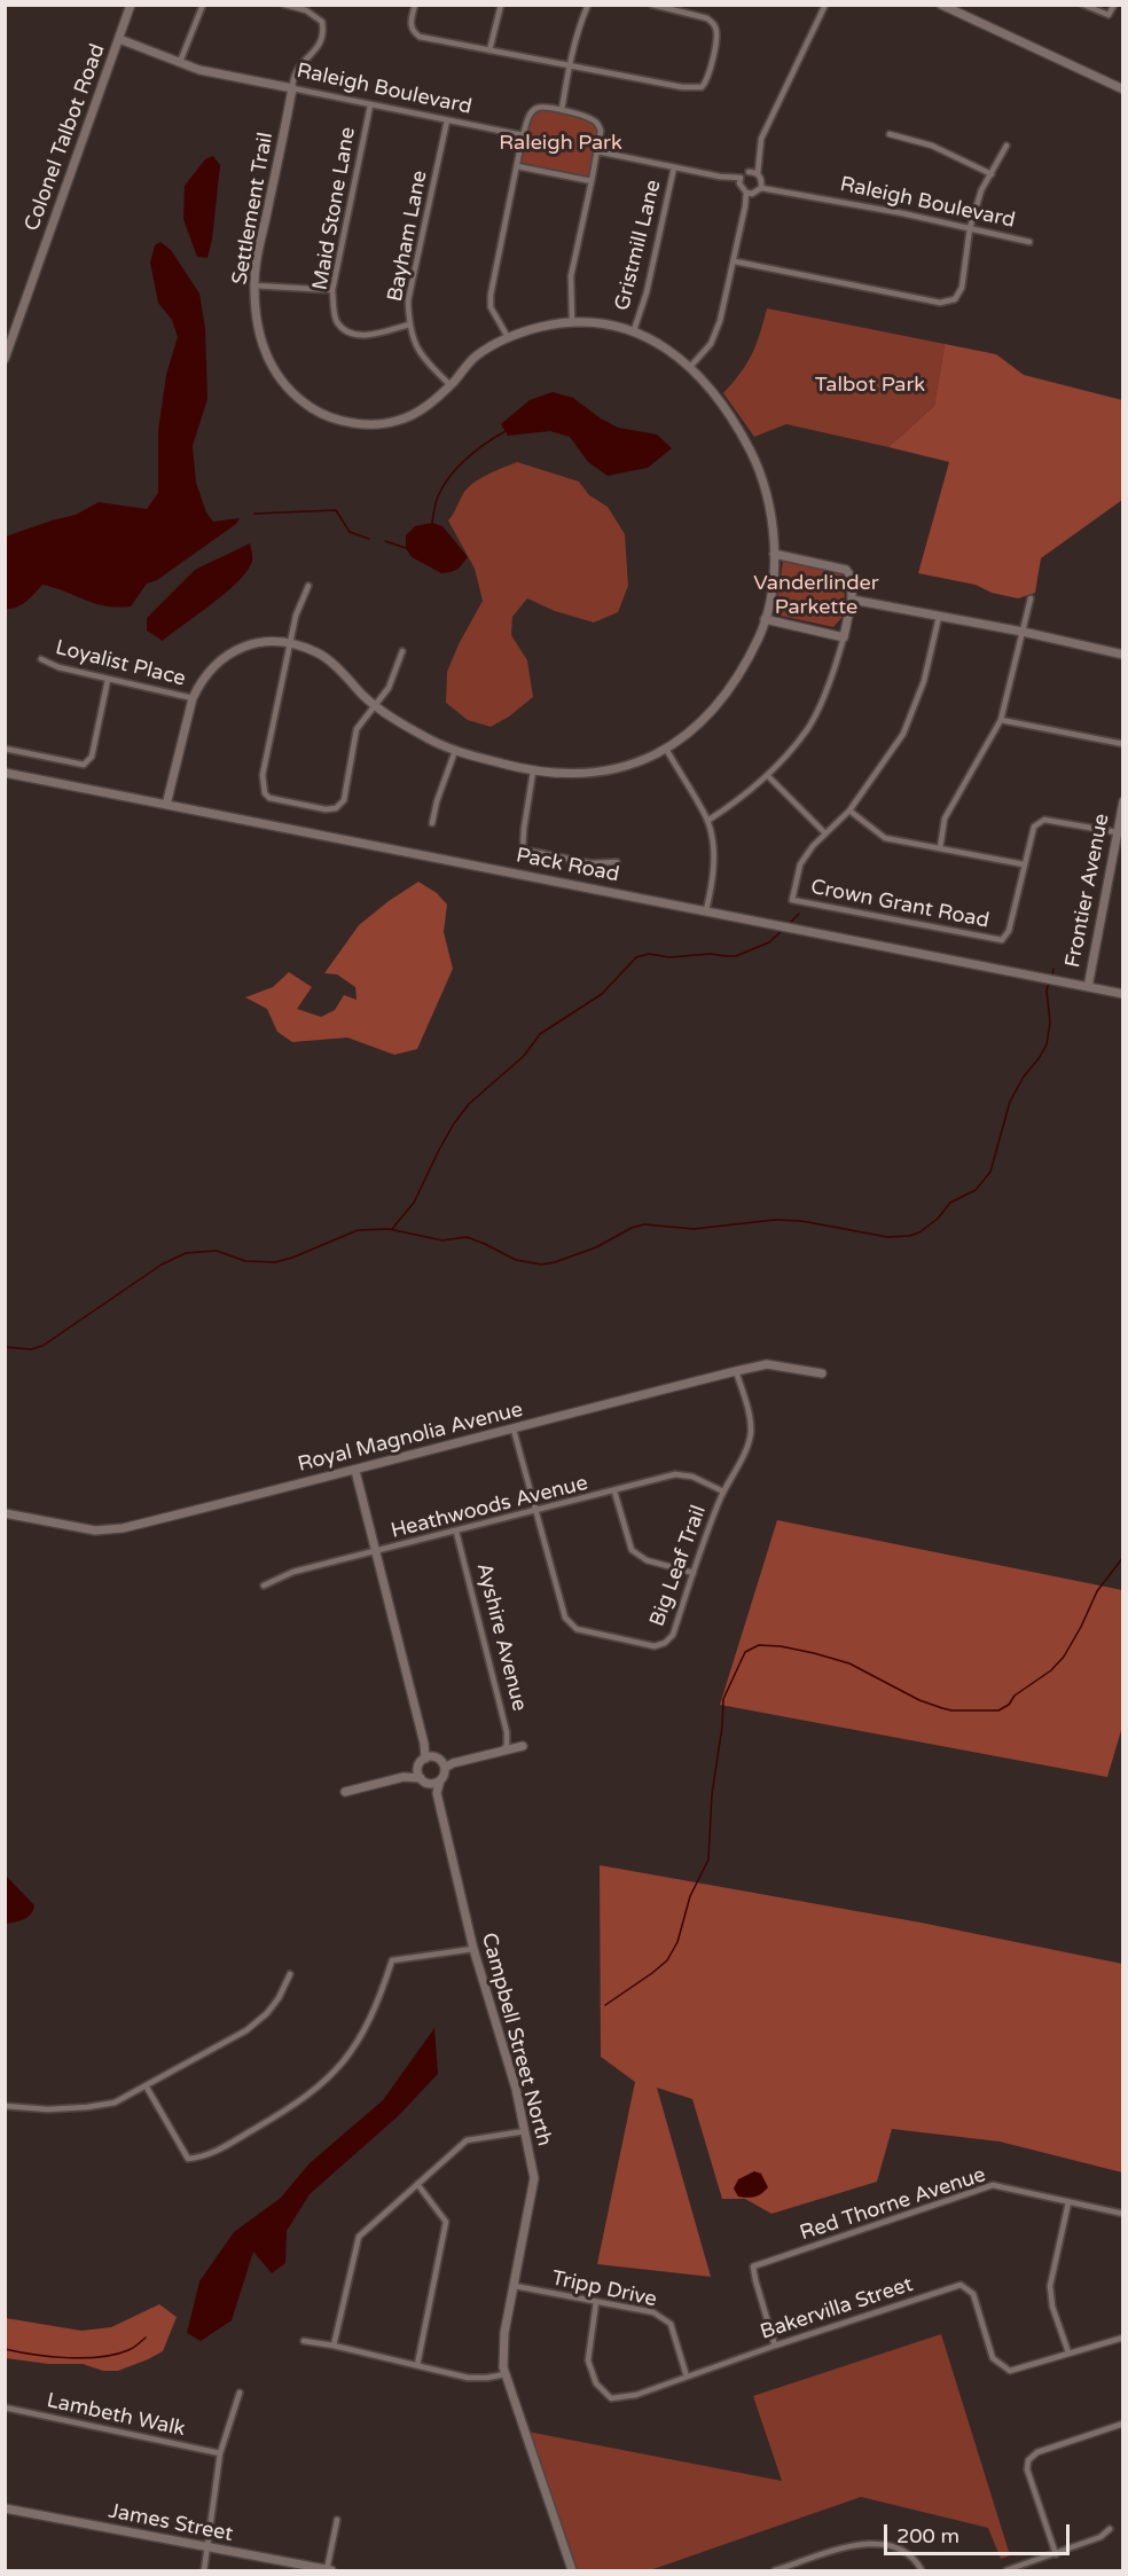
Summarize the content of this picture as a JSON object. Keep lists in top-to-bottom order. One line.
{"streets":{"street":["Raleigh Boulevard","Colonel Talbot Road","Settlement Trail","Maid Stone Lane","Bayham Lane","Gristmill Lane","Loyalist Place","Pack Road","Frontier Avenue","Crown Grant Road","Royal Magnolia Avenue","Heathwoods Avenue","Big Leaf Trail","Ayshire Avenue","Campbell Street North","Red Thorne Avenue","Tripp Drive","Bakervilla Street","Lambeth Walk","James Street"]},"crossings":[["Raleigh Boulevard","Colonel Talbot Road"],["Raleigh Boulevard","Settlement Trail"],["Raleigh Boulevard","Maid Stone Lane"],["Raleigh Boulevard","Bayham Lane"],["Settlement Trail","Bayham Lane"],["Settlement Trail","Gristmill Lane"],["Settlement Trail","Loyalist Place"],["Settlement Trail","Pack Road"],["Maid Stone Lane","Bayham Lane"],["Pack Road","Frontier Avenue"],["Frontier Avenue","Crown Grant Road"],["Royal Magnolia Avenue","Big Leaf Trail"],["Heathwoods Avenue","Big Leaf Trail"],["Heathwoods Avenue","Ayshire Avenue"],["Campbell Street North","Tripp Drive"],["Red Thorne Avenue","Bakervilla Street"],["Tripp Drive","Bakervilla Street"]],"parks":["Raleigh Park","Talbot Park","Vanderlinder Parkette"],"scale_bar":"200 m"}
